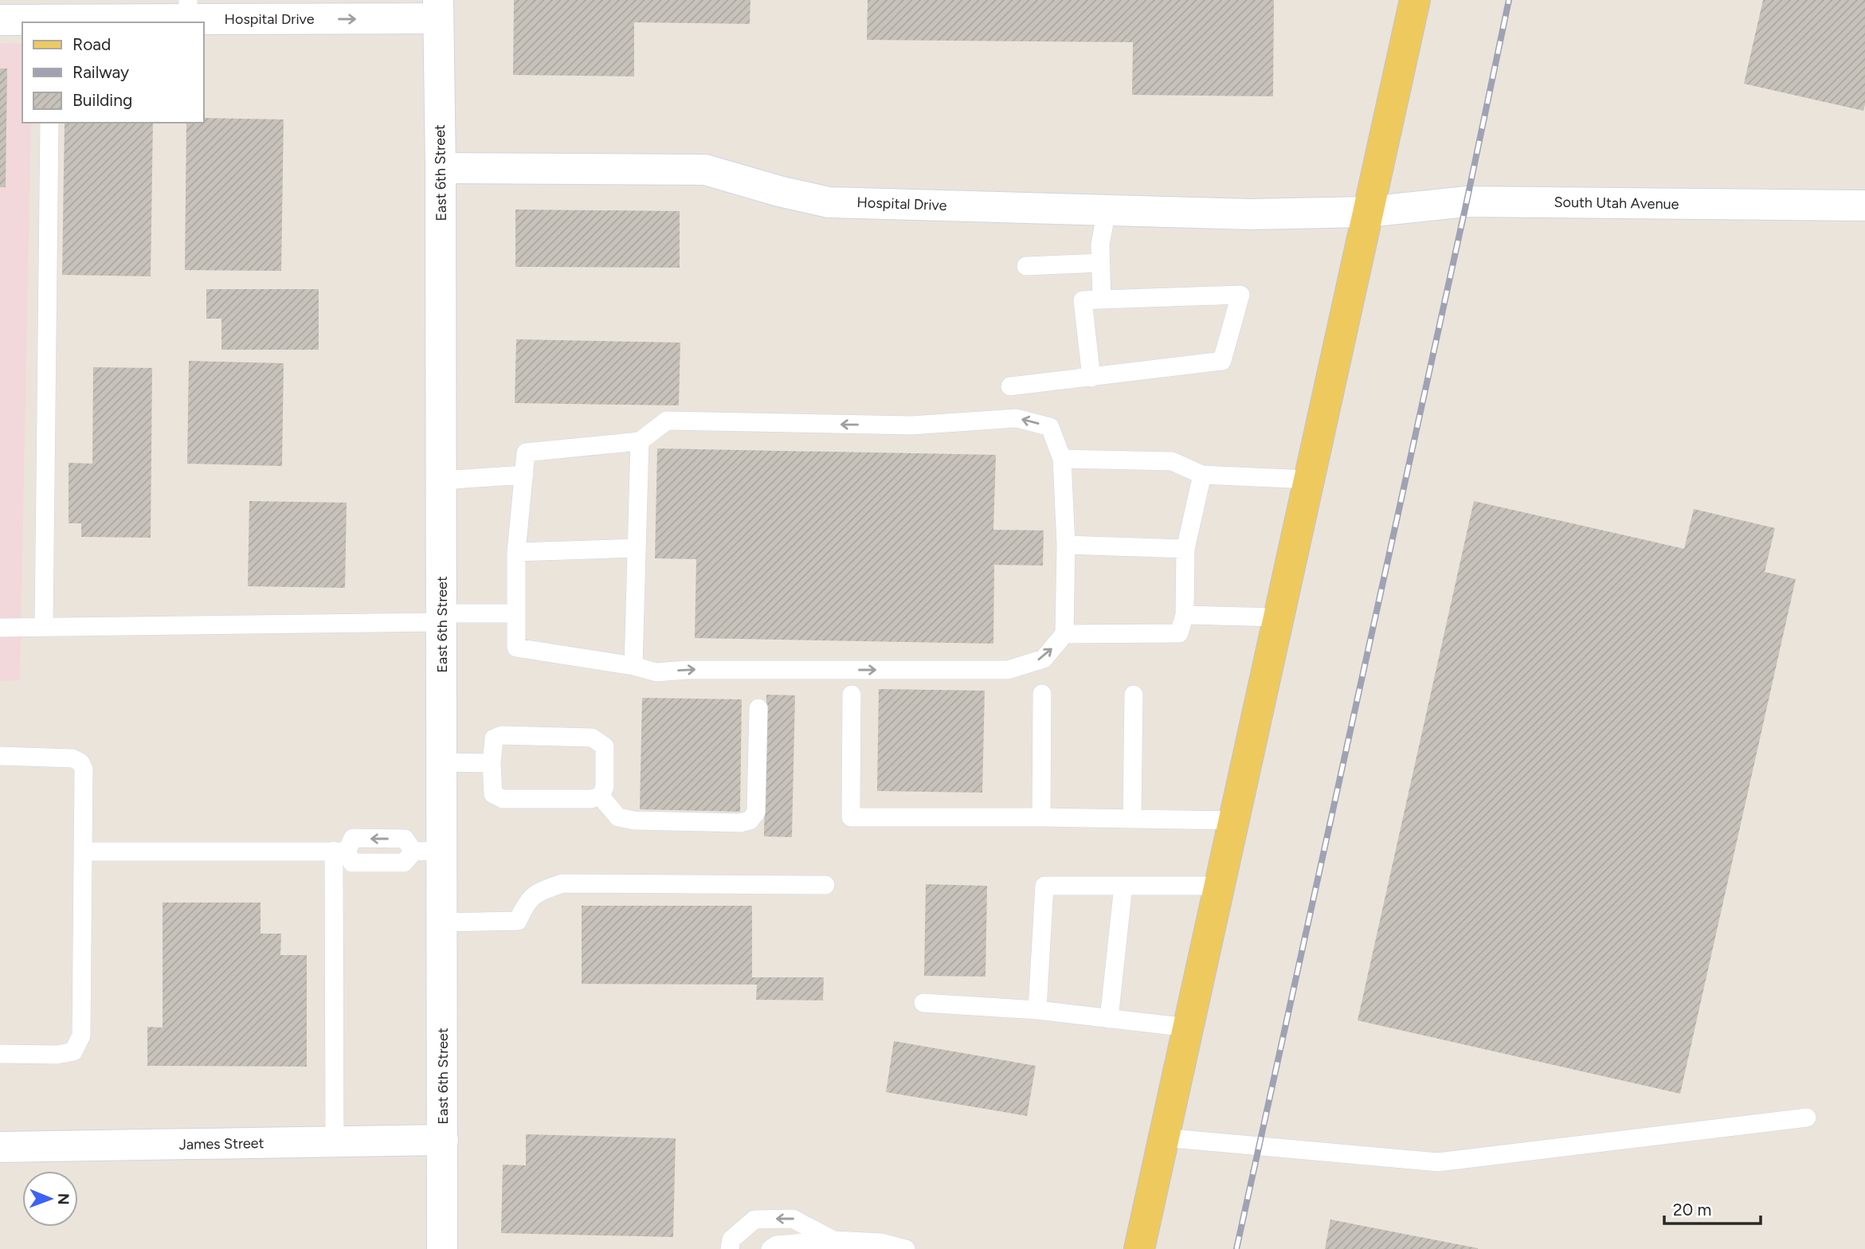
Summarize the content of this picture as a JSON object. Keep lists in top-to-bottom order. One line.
{"streets":{"street":["Hospital Drive","East 6th Street","South Utah Avenue","James Street"]},"crossings":[["Hospital Drive","East 6th Street"],["Hospital Drive","South Utah Avenue"],["East 6th Street","James Street"]],"legend":["Road","Railway","Building"],"scale_bar":"20 m","north":"right"}
